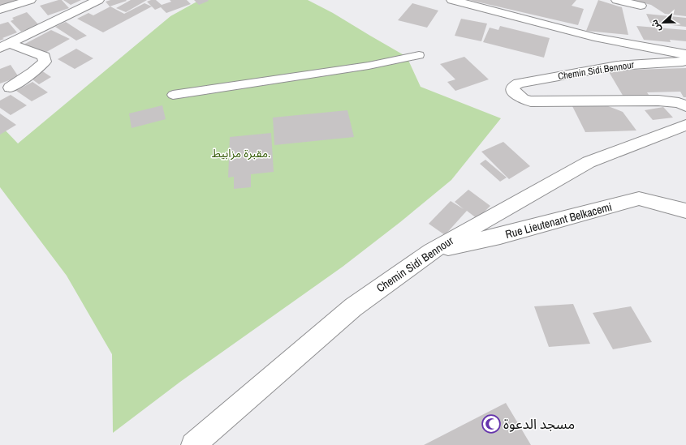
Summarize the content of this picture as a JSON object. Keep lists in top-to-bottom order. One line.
{"streets":{"street":["Chemin Sidi Bennour","Rue Lieutenant Belkacemi"]},"crossings":[["Chemin Sidi Bennour","Rue Lieutenant Belkacemi"]],"parks":["مقبرة مزابيط."],"places":{"mosque":["مسجد الدعوة"]},"north":"left"}
